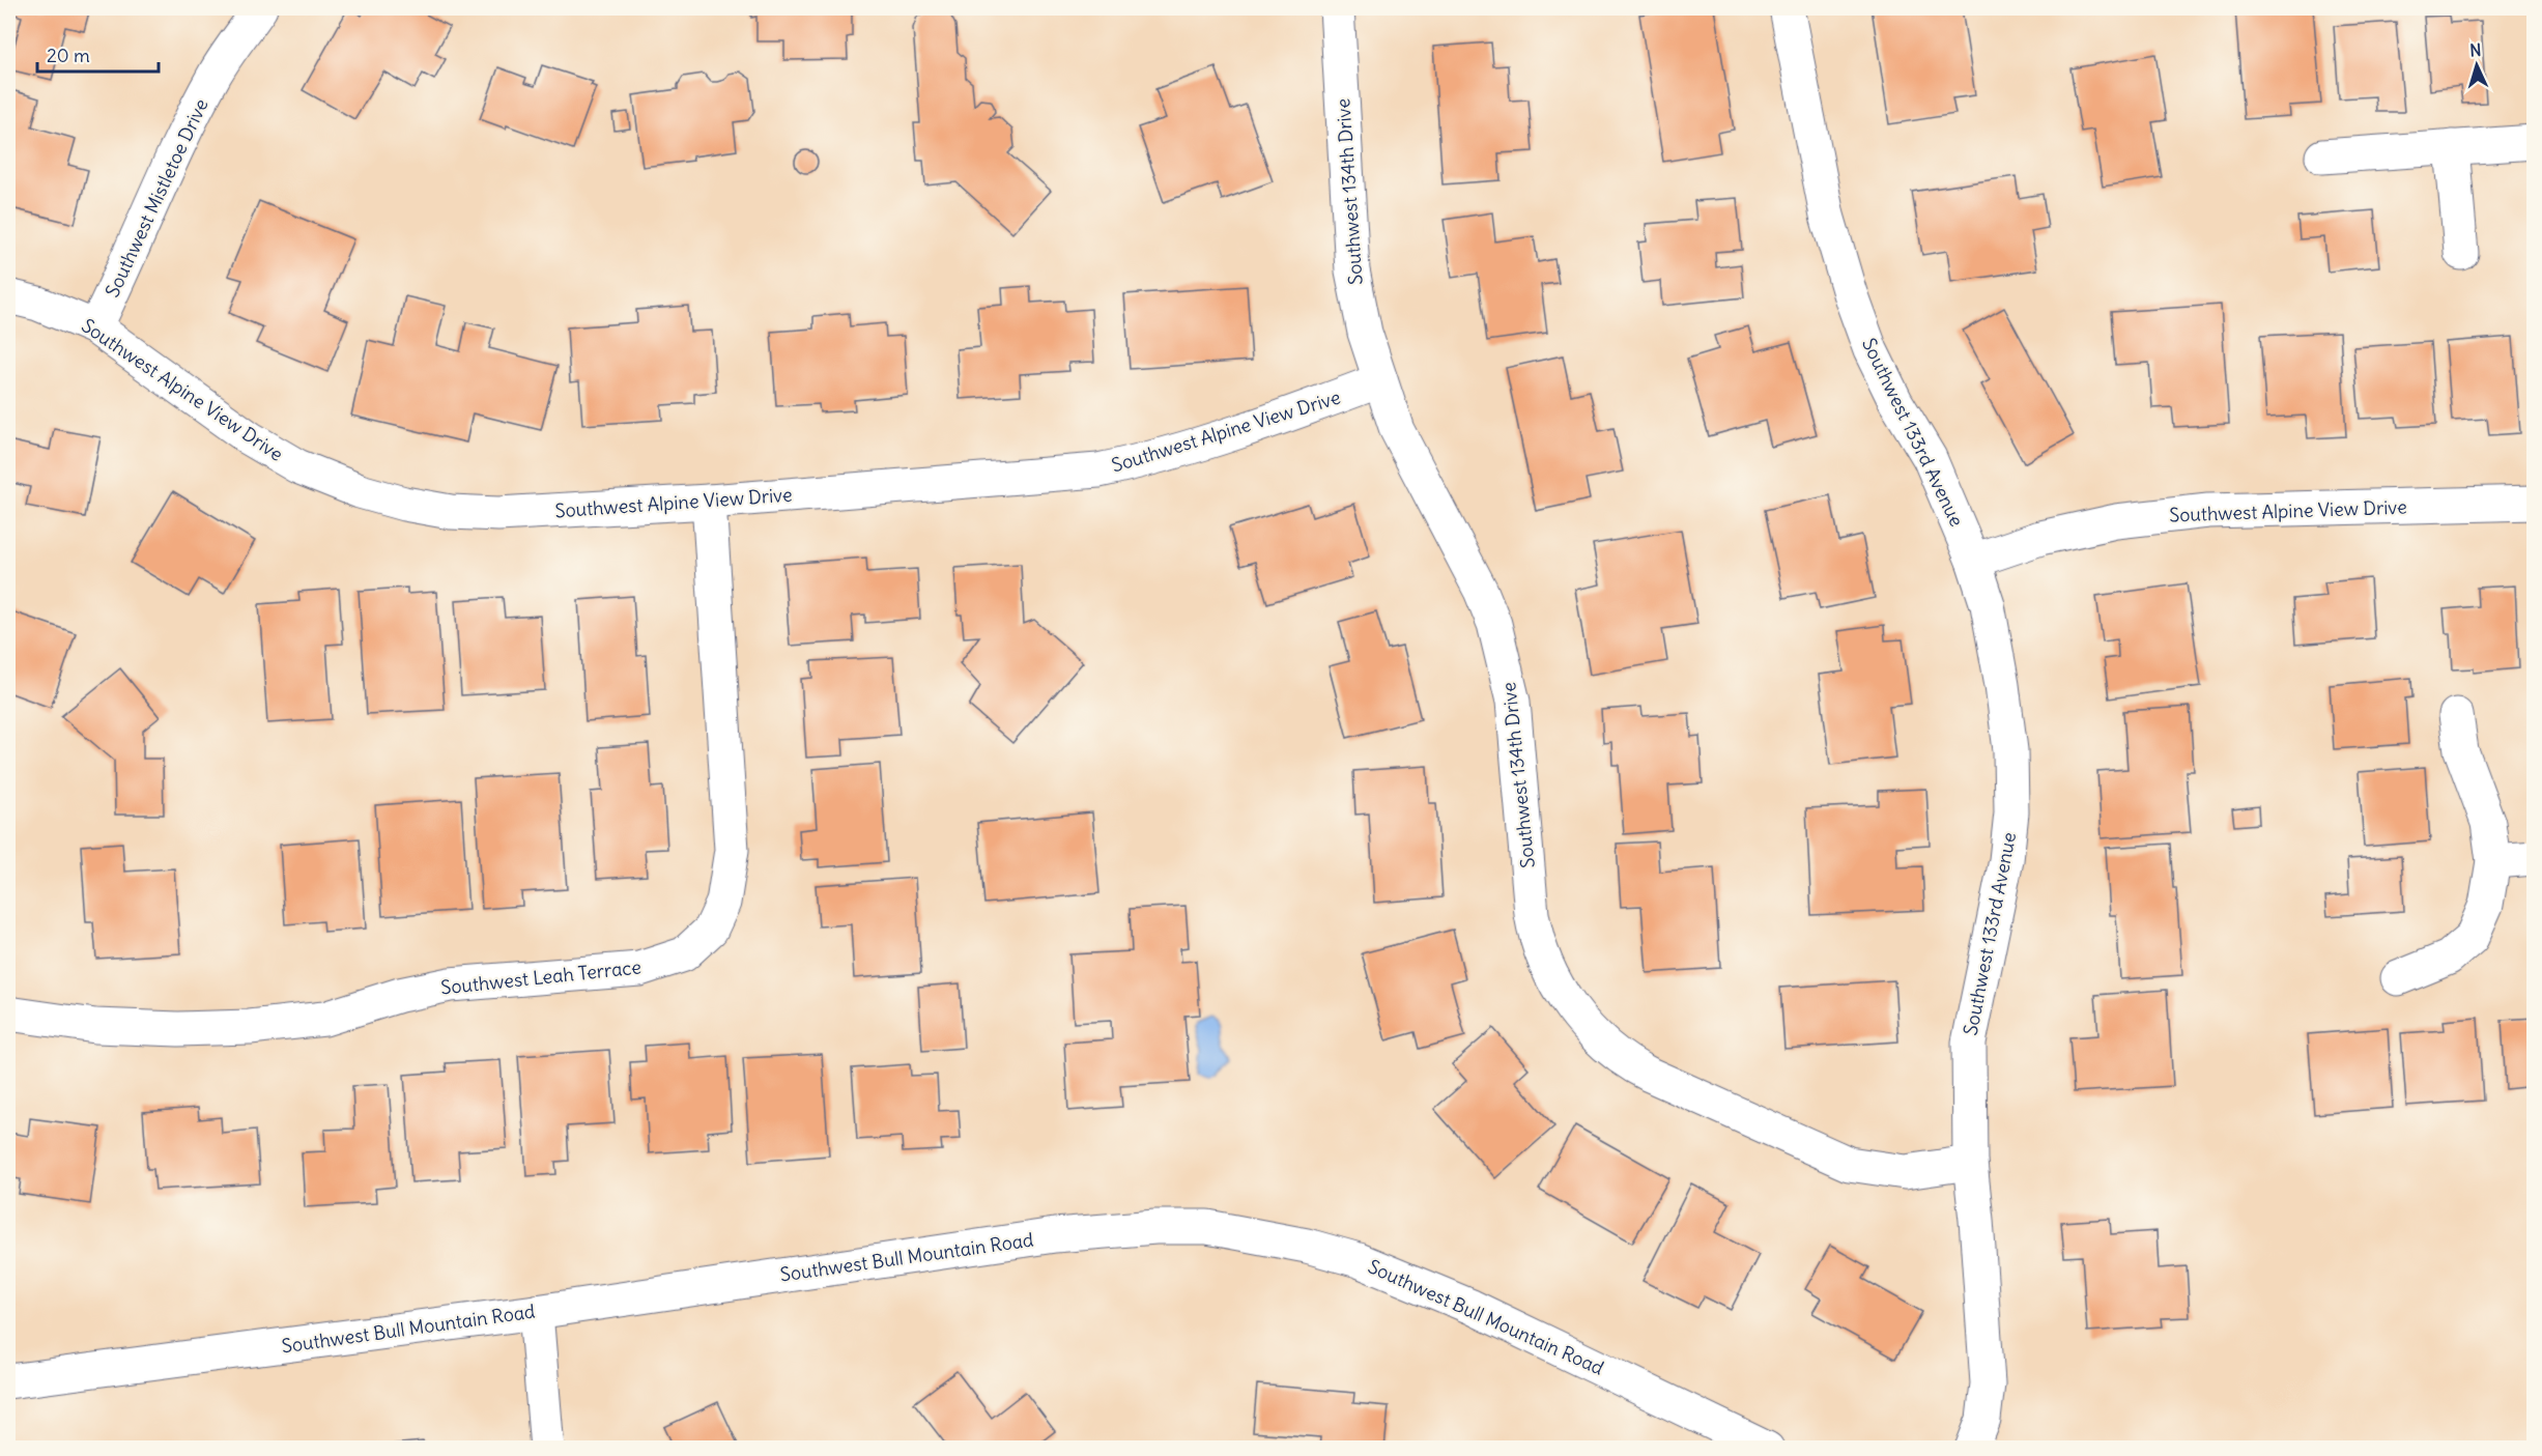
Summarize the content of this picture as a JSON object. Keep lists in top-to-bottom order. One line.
{"streets":{"street":["Southwest 134th Drive","Southwest Mistletoe Drive","Southwest Alpine View Drive","Southwest 133rd Avenue","Southwest Leah Terrace","Southwest Bull Mountain Road"]},"crossings":[["Southwest 134th Drive","Southwest Alpine View Drive"],["Southwest 134th Drive","Southwest 133rd Avenue"],["Southwest Mistletoe Drive","Southwest Alpine View Drive"],["Southwest Alpine View Drive","Southwest 133rd Avenue"],["Southwest Alpine View Drive","Southwest Leah Terrace"]],"scale_bar":"20 m","north":"top"}
